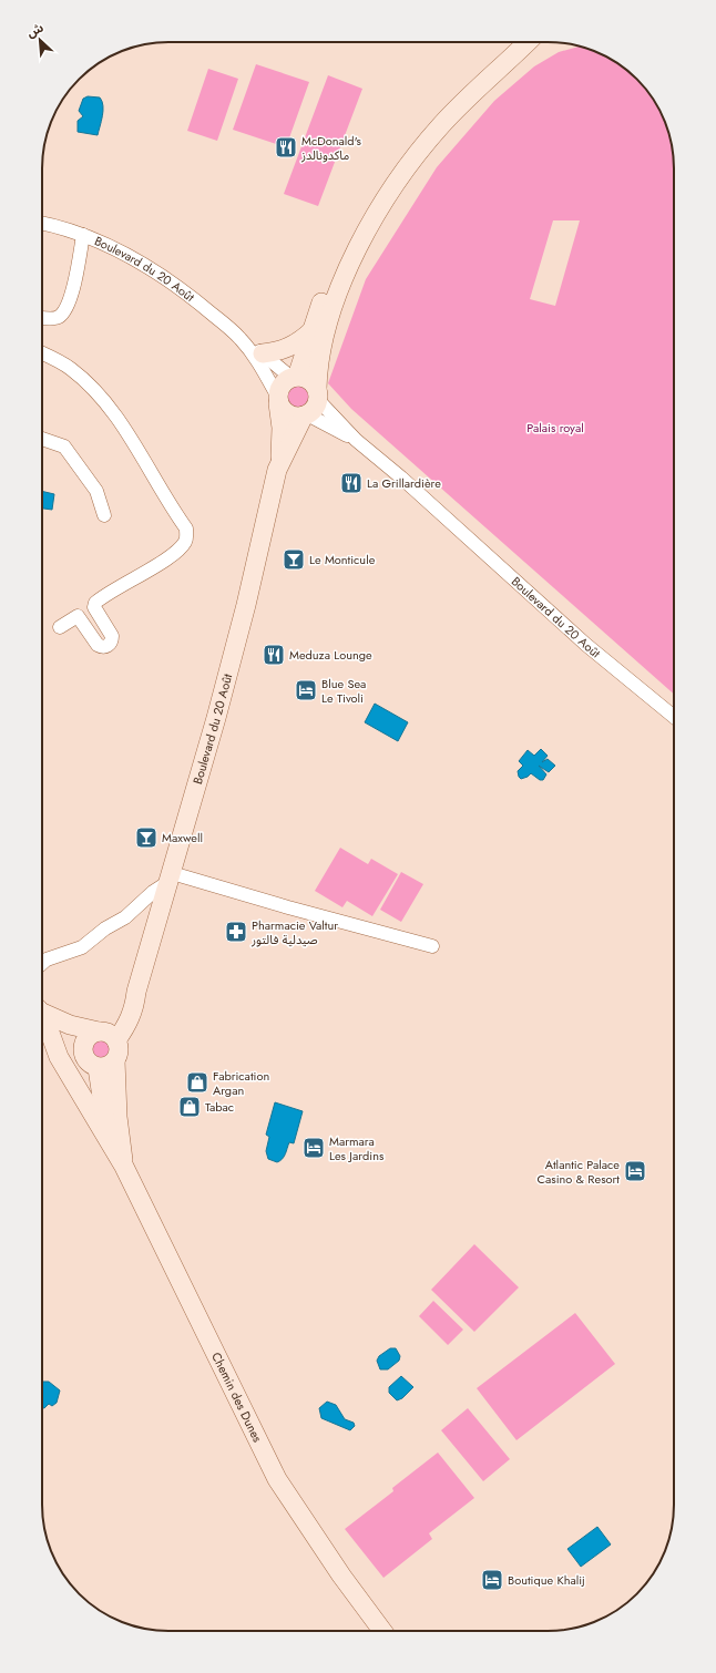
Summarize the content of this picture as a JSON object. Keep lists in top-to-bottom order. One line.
{"streets":{"street":["Boulevard du 20 Août","Chemin des Dunes"]},"crossings":[["Boulevard du 20 Août","Chemin des Dunes"]],"parks":["Palais royal"],"places":{"restaurant":["McDonald's ماكدونالدز","La Grillardière","Meduza Lounge"],"bar":["Le Monticule","Maxwell"],"hotel":["Blue Sea Le Tivoli","Marmara Les Jardins","Atlantic Palace Casino & Resort","Boutique Khalij"],"pharmacy":["Pharmacie Valtur صيدلية فالتور"],"shop":["Fabrication Argan","Tabac"]},"north":"top left"}
